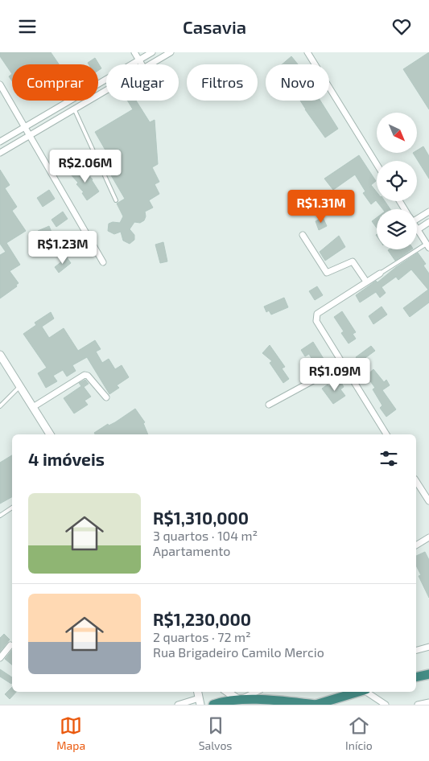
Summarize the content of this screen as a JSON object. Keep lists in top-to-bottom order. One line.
{"north":"bottom right","page":{"header":"Casavia","chip":["Comprar","Alugar","Filtros","Novo"],"price":["R$2.06M","R$1.31M","R$1.23M","R$1.09M"],"heading":"4 imóveis","list":[{"name":"R$1,310,000","note":"3 quartos · 104 m² · Apartamento"},{"name":"R$1,230,000","note":"2 quartos · 72 m² · Rua Brigadeiro Camilo Mercio"}],"tabs":["Mapa","Salvos","Início"]}}
